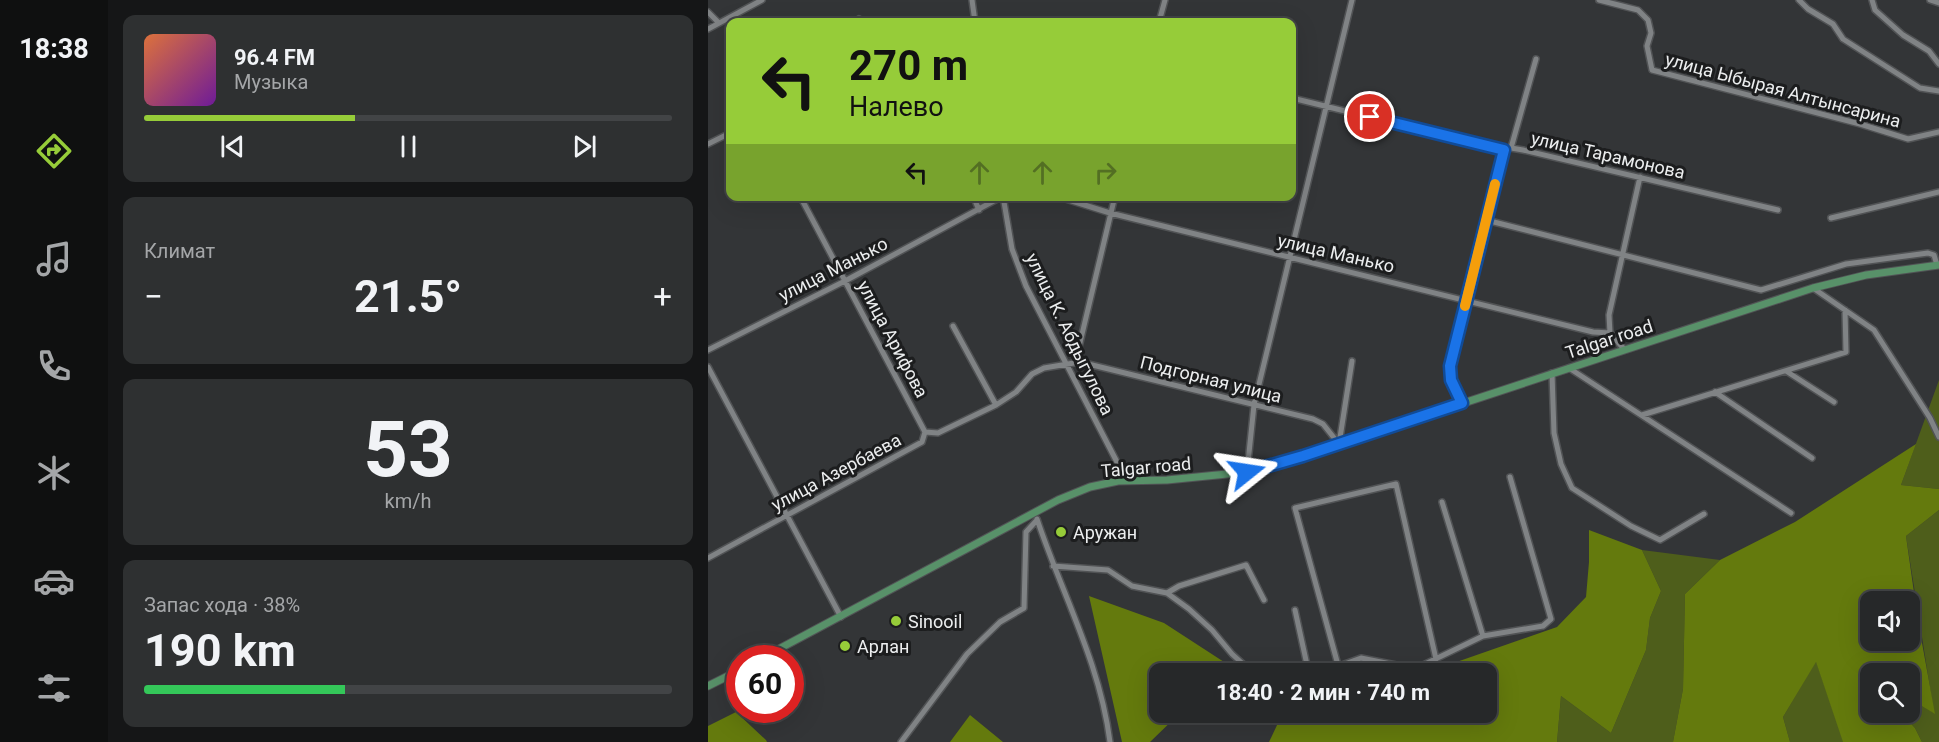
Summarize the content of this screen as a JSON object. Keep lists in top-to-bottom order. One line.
{"streets":{"main road":["Talgar road"],"street":["улица Ыбырая Алтынсарина","улица Тарамонова","улица Манько","улица К. Абдыгулова","улица Арифова","Подгорная улица","улица Азербаева"]},"crossings":[["улица Манько","улица Арифова"],["улица К. Абдыгулова","Talgar road"],["улица К. Абдыгулова","Подгорная улица"],["улица К. Абдыгулова","улица Азербаева"],["улица Арифова","улица Азербаева"],["Talgar road","Подгорная улица"],["Подгорная улица","улица Азербаева"]],"places":["Аружан","Sinooil","Арлан"],"page":{"tabs":"18:38","turn":["270 m","Налево"],"song":["96.4 FM","Музыка"],"tile":["Климат",["53","km/h"],["Запас хода · 38%","190 km"]],"heat":["−","21.5°","+"],"limit":"60","trip":"18:40 · 2 мин · 740 m"}}
